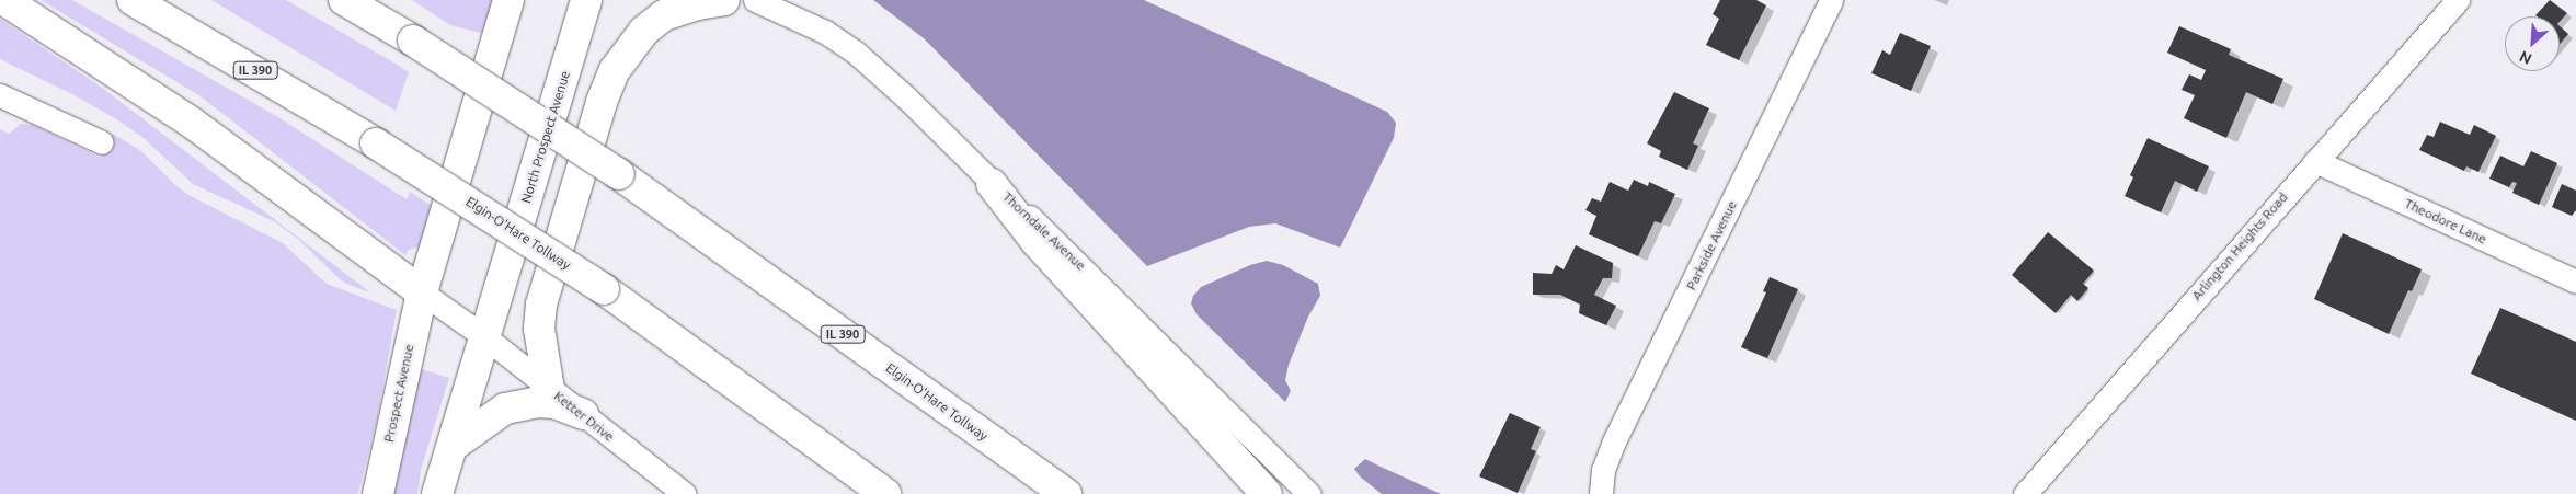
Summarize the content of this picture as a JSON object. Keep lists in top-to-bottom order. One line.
{"streets":{"main road":["IL 390","North Prospect Avenue","Elgin-O'Hare Tollway","Prospect Avenue"],"street":["Theodore Lane","Thorndale Avenue","Parkside Avenue","Arlington Heights Road","Ketter Drive"]},"crossings":[["North Prospect Avenue","Ketter Drive"],["Theodore Lane","Arlington Heights Road"],["Prospect Avenue","Ketter Drive"]],"north":"bottom left"}
